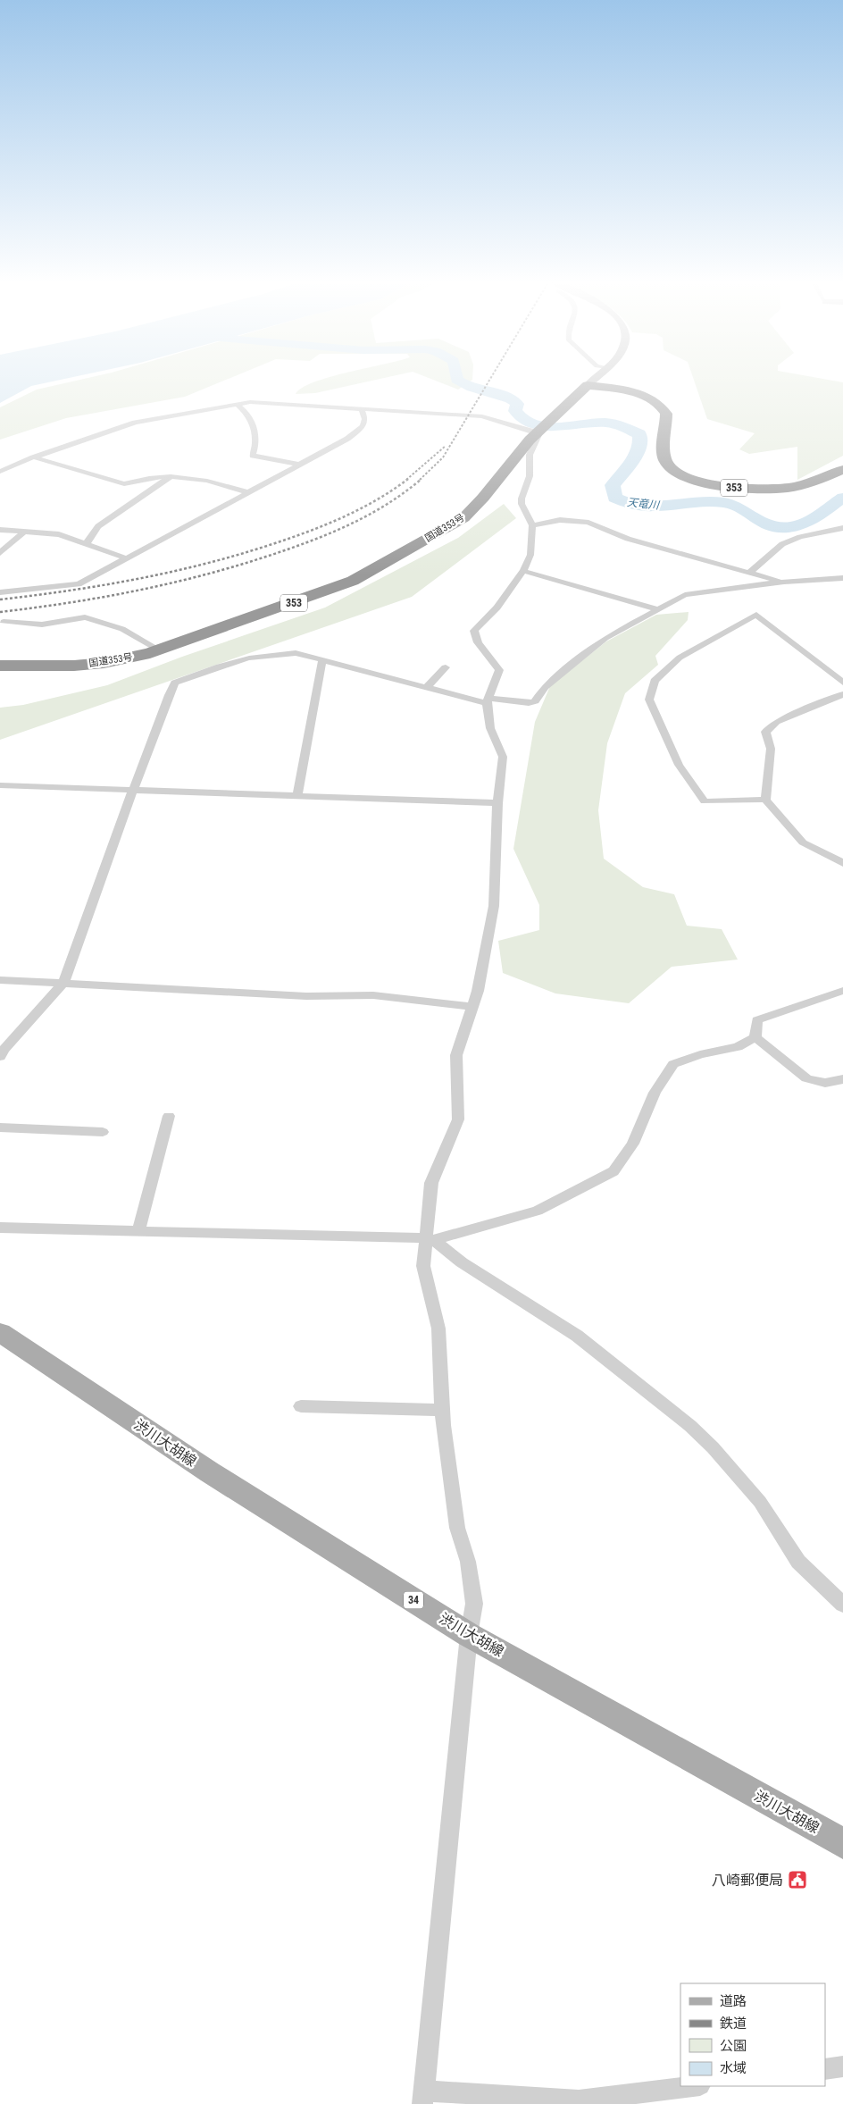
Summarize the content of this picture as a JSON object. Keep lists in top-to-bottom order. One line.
{"streets":{"highway":["353","国道353号"],"main road":["渋川大胡線","34"]},"crossings":[["353","国道353号"]],"water":["天竜川"],"places":{"public building":["八崎郵便局"]},"legend":["道路","鉄道","公園","水域"]}
